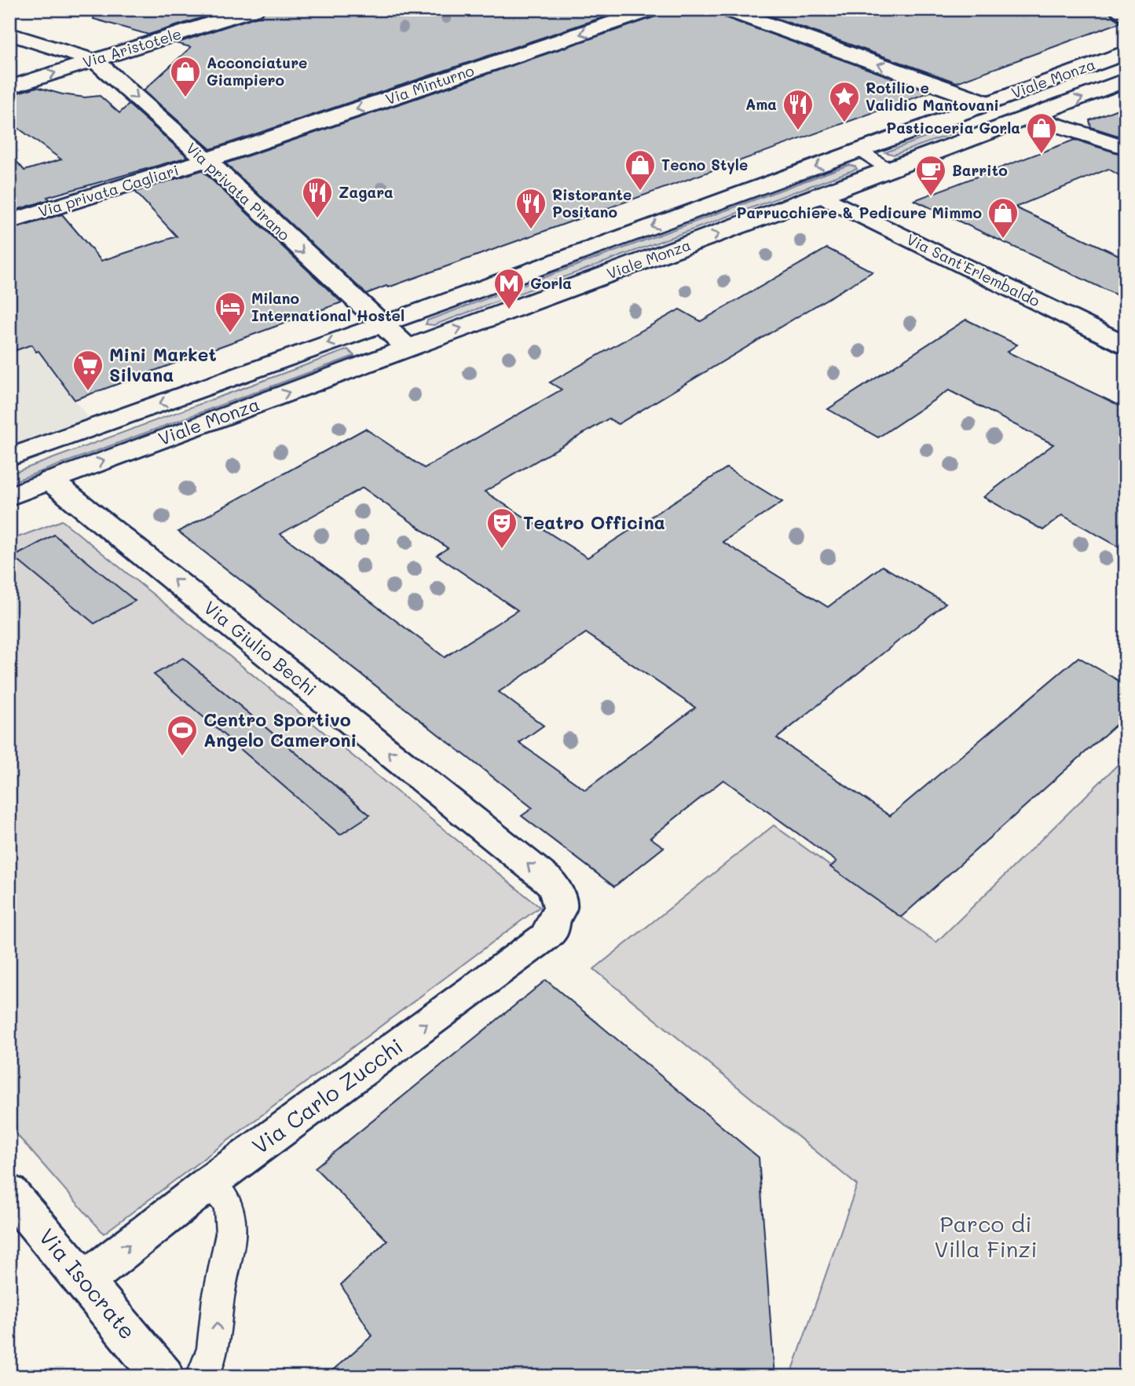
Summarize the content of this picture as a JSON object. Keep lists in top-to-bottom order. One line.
{"streets":{"street":["Via Aristotele","Viale Monza","Via Minturno","Via privata Cagliari","Via privata Pirano","Via Sant'Erlembaldo","Via Giulio Bechi","Via Carlo Zucchi","Via Isocrate"]},"crossings":[["Via Aristotele","Via privata Pirano"],["Viale Monza","Via privata Pirano"],["Viale Monza","Via Sant'Erlembaldo"],["Viale Monza","Via Giulio Bechi"],["Via Minturno","Via privata Cagliari"],["Via Minturno","Via privata Pirano"],["Via privata Cagliari","Via privata Pirano"],["Via Giulio Bechi","Via Carlo Zucchi"],["Via Carlo Zucchi","Via Isocrate"]],"one_way":["Via Minturno","Via privata Pirano","Via Giulio Bechi","Via Carlo Zucchi"],"parks":["Parco di Villa Finzi"],"places":{"shop":["Acconciature Giampiero","Pasticceria Gorla","Tecno Style","Parrucchiere & Pedicure Mimmo"],"place":["Rotilio e Validio Mantovani"],"restaurant":["Ama","Zagara","Ristorante Positano"],"cafe":["Barrito"],"metro station":["Gorla"],"hotel":["Milano International Hostel"],"supermarket":["Mini Market Silvana"],"theatre":["Teatro Officina"],"sports":["Centro Sportivo Angelo Cameroni"]}}
